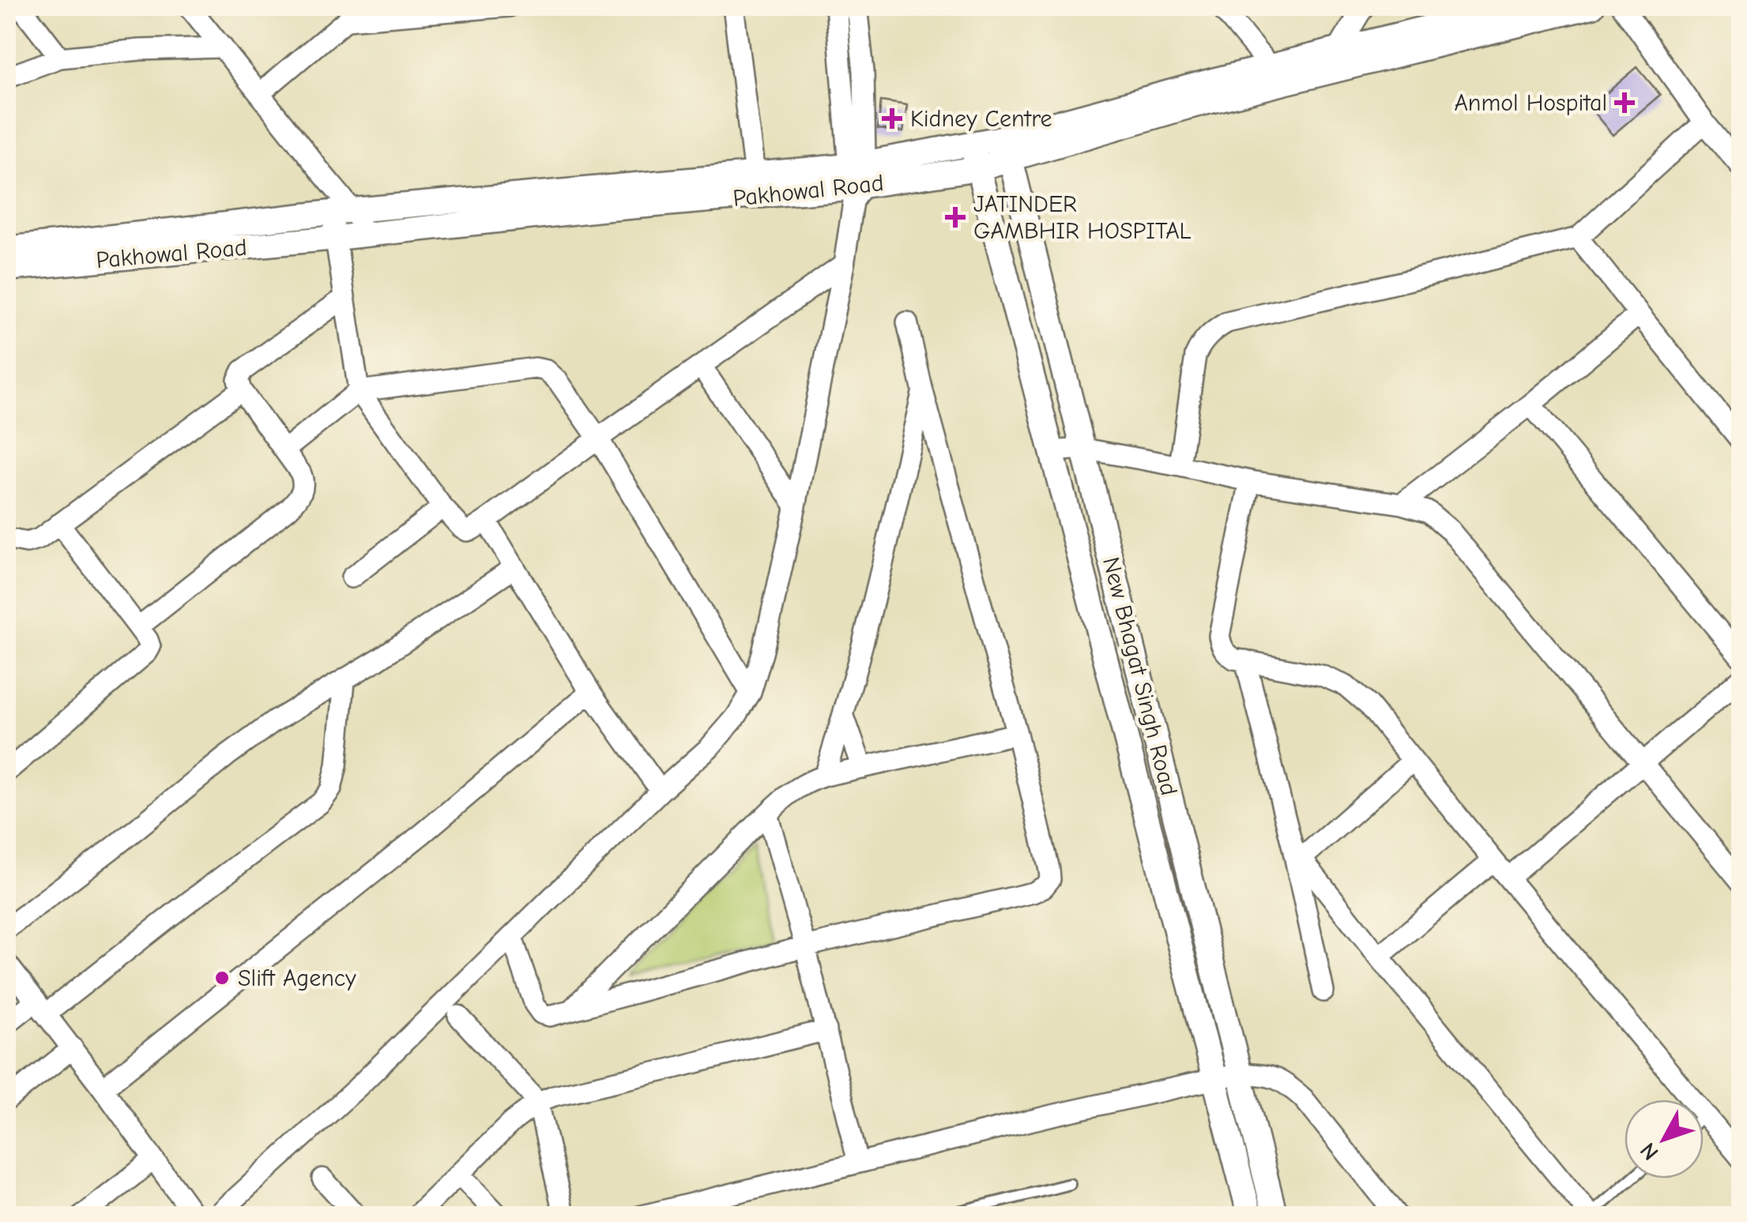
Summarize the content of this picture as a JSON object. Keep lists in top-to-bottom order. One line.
{"streets":{"street":["Pakhowal Road","New Bhagat Singh Road"]},"crossings":[["Pakhowal Road","New Bhagat Singh Road"]],"places":{"health":["Anmol Hospital","Kidney Centre","JATINDER GAMBHIR HOSPITAL"],"other":["Slift Agency"]},"north":"bottom left"}
